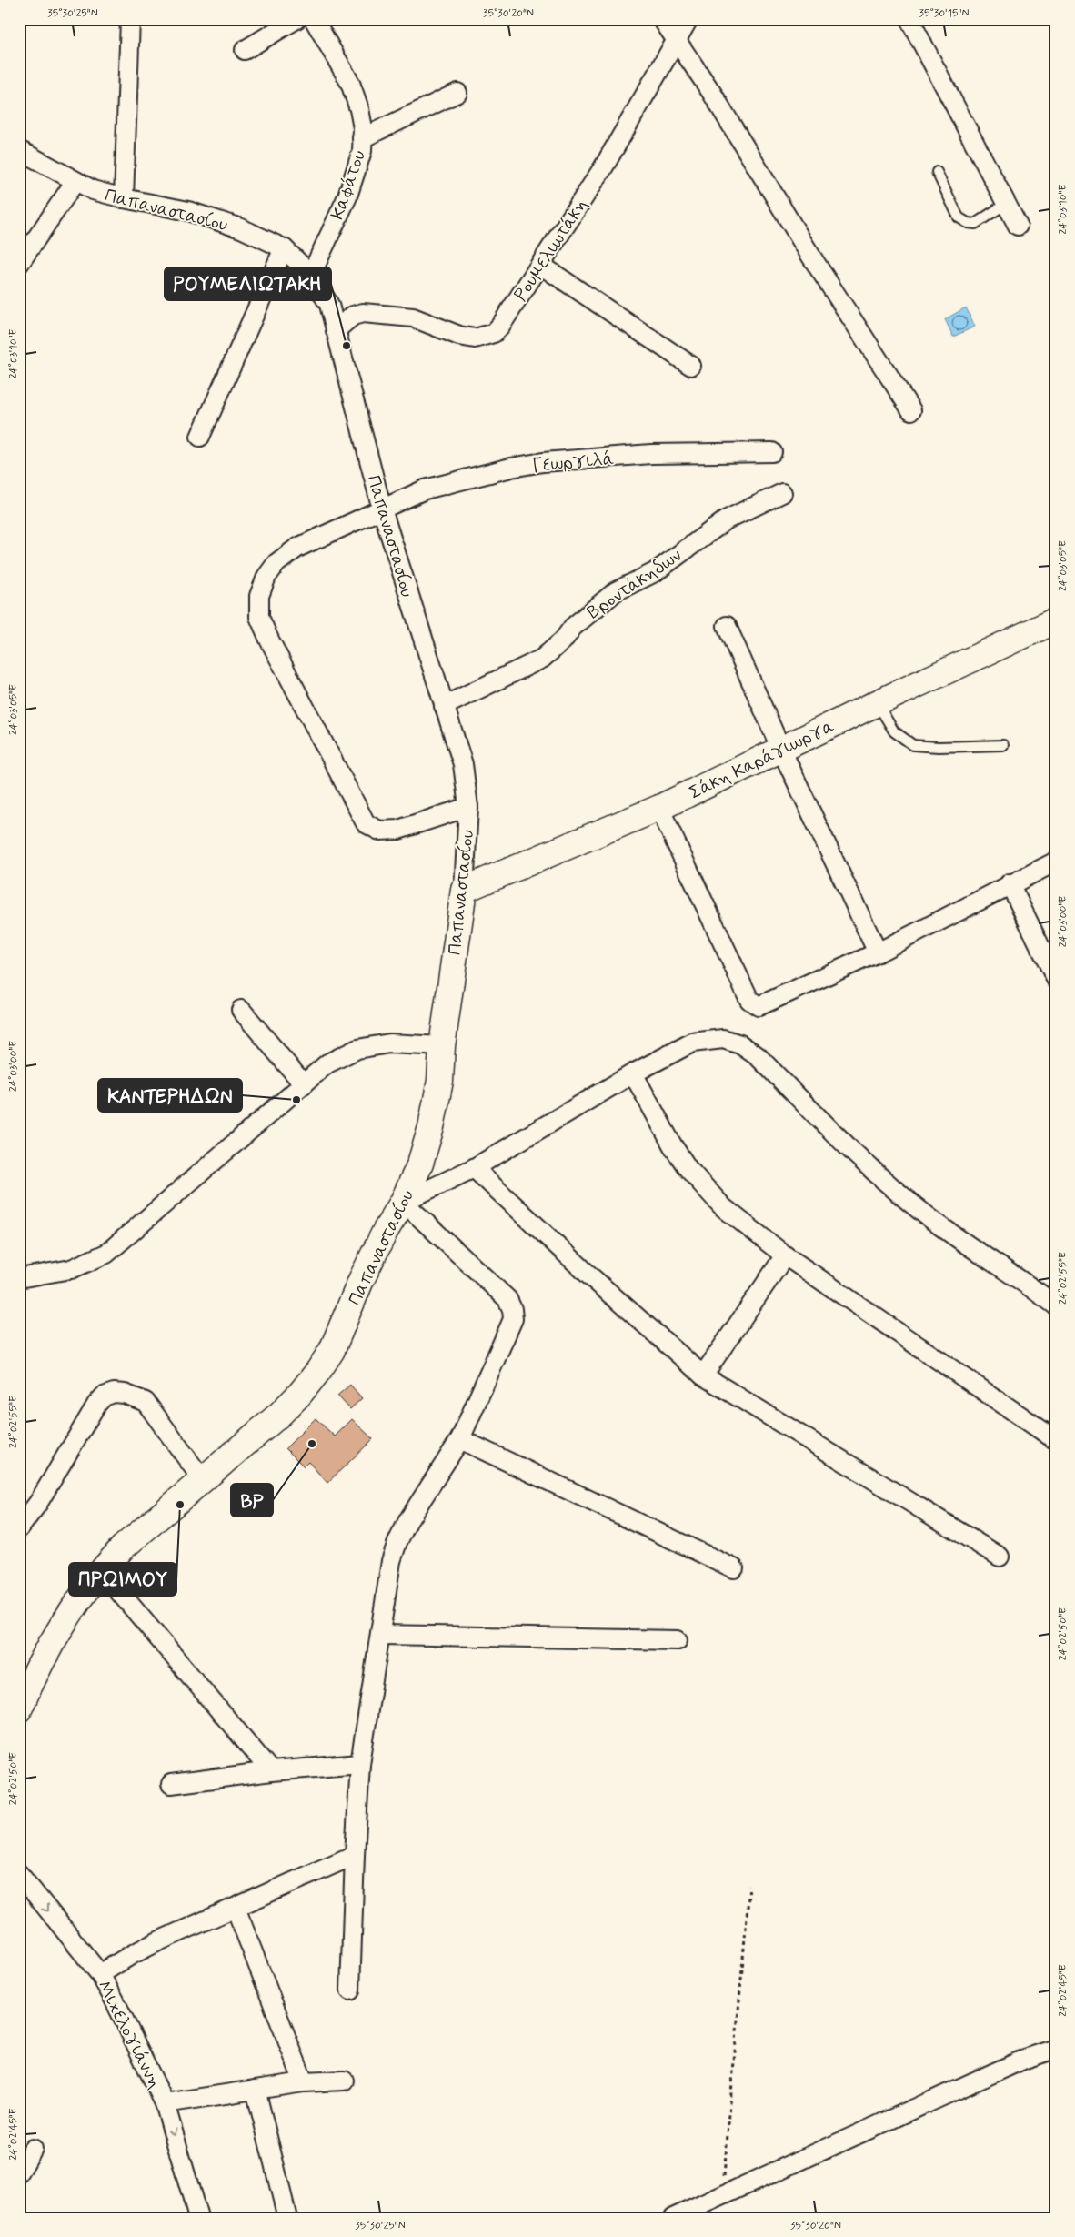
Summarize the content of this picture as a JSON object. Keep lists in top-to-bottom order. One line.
{"streets":{"street":["Καφάτου","Παπαναστασίου","Ρουμελιωτάκη","Γεωργιλά","Βροντάκηδων","Σάκη Καράγιωργα","Μιχελογιάννη"]},"crossings":[["Καφάτου","Παπαναστασίου"],["Παπαναστασίου","Ρουμελιωτάκη"],["Παπαναστασίου","Γεωργιλά"],["Παπαναστασίου","Βροντάκηδων"],["Παπαναστασίου","Σάκη Καράγιωργα"]],"places":["ΡΟΥΜΕΛΙΩΤΑΚΗ","ΚΑΝΤΕΡΗΔΩΝ","BP","ΠΡΩΙΜΟΥ"],"coordinates":["35°30'25\"N","35°30'20\"N","35°30'15\"N","24°03'10\"E","24°03'05\"E","24°03'00\"E","24°02'55\"E","24°02'50\"E","24°02'45\"E"]}
